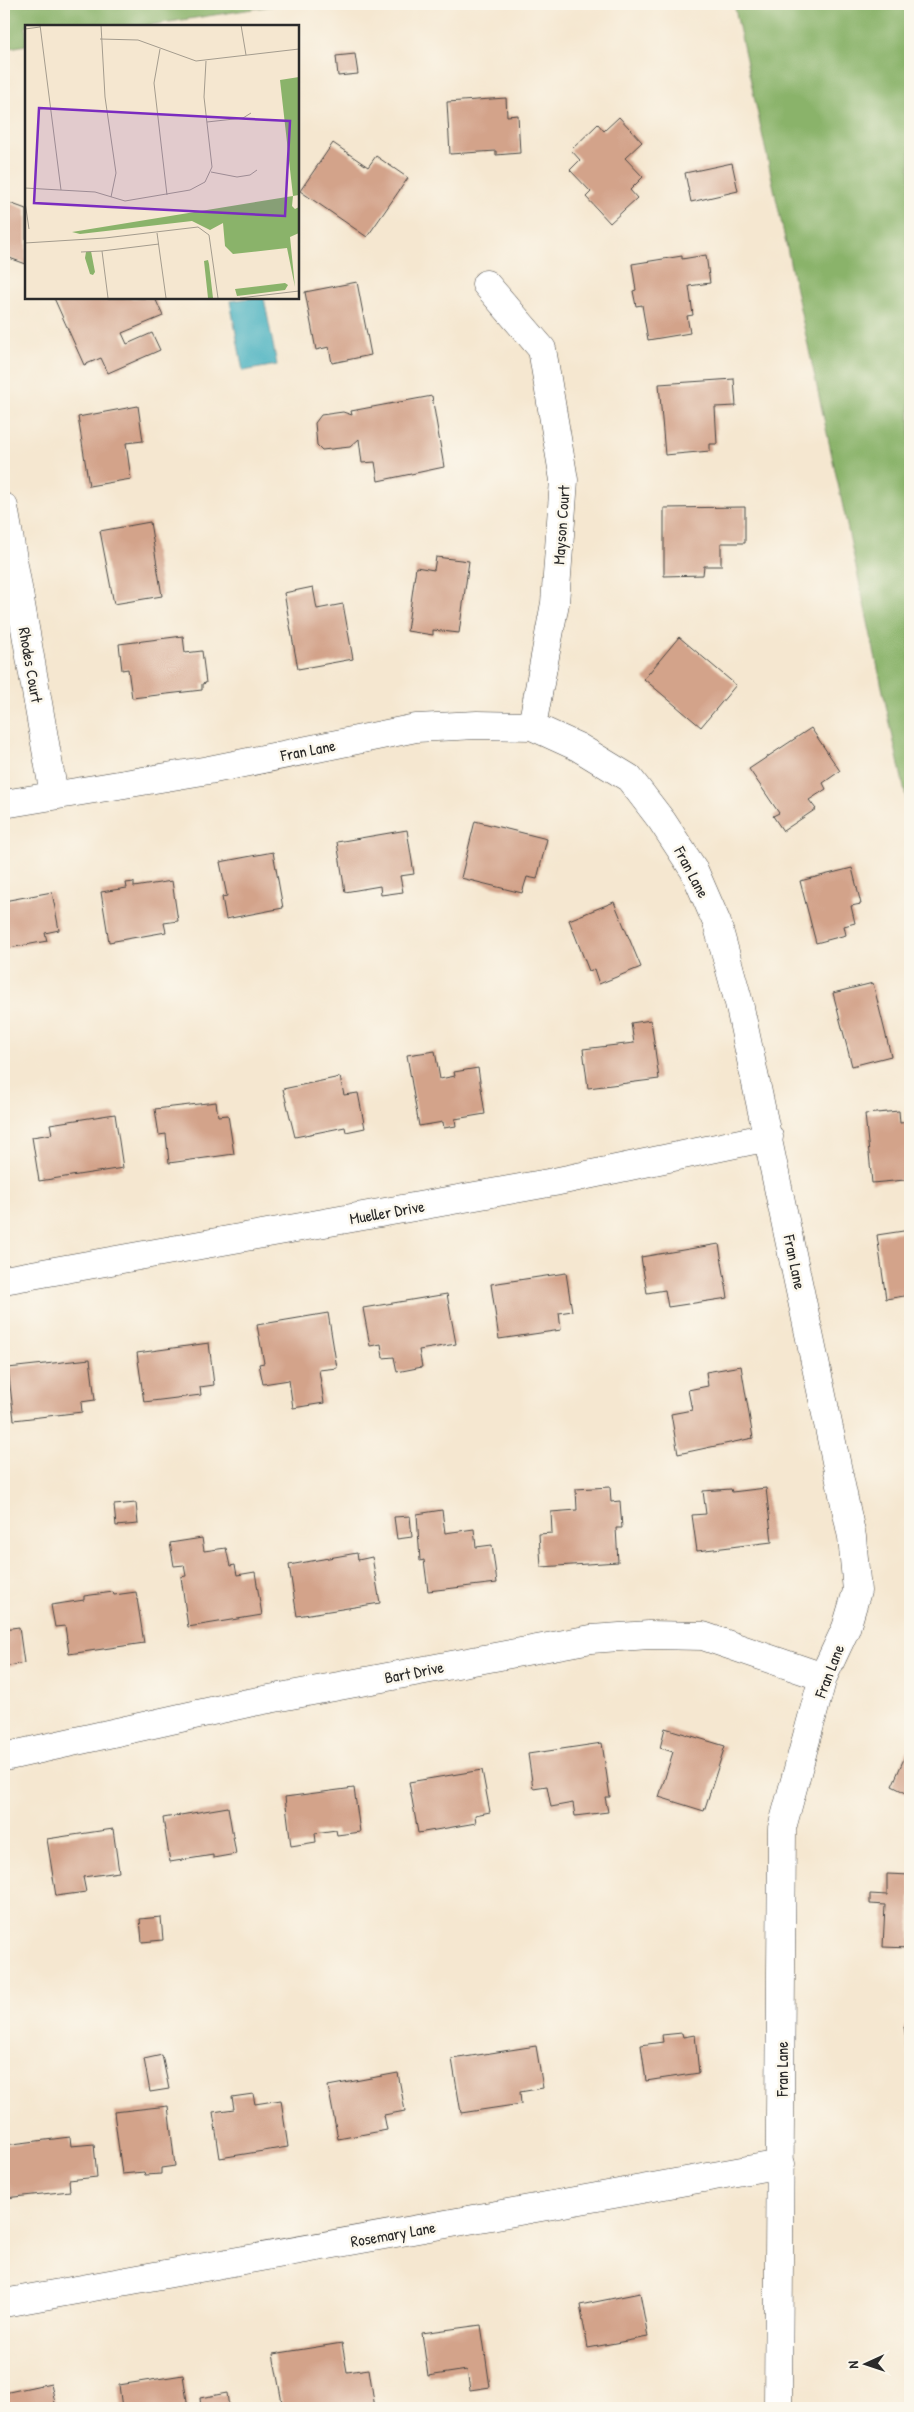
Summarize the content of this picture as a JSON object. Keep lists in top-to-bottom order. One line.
{"streets":{"street":["Mayson Court","Rhodes Court","Fran Lane","Mueller Drive","Bart Drive","Rosemary Lane"]},"crossings":[["Mayson Court","Fran Lane"],["Rhodes Court","Fran Lane"],["Fran Lane","Mueller Drive"],["Fran Lane","Bart Drive"],["Fran Lane","Rosemary Lane"]],"north":"left"}
